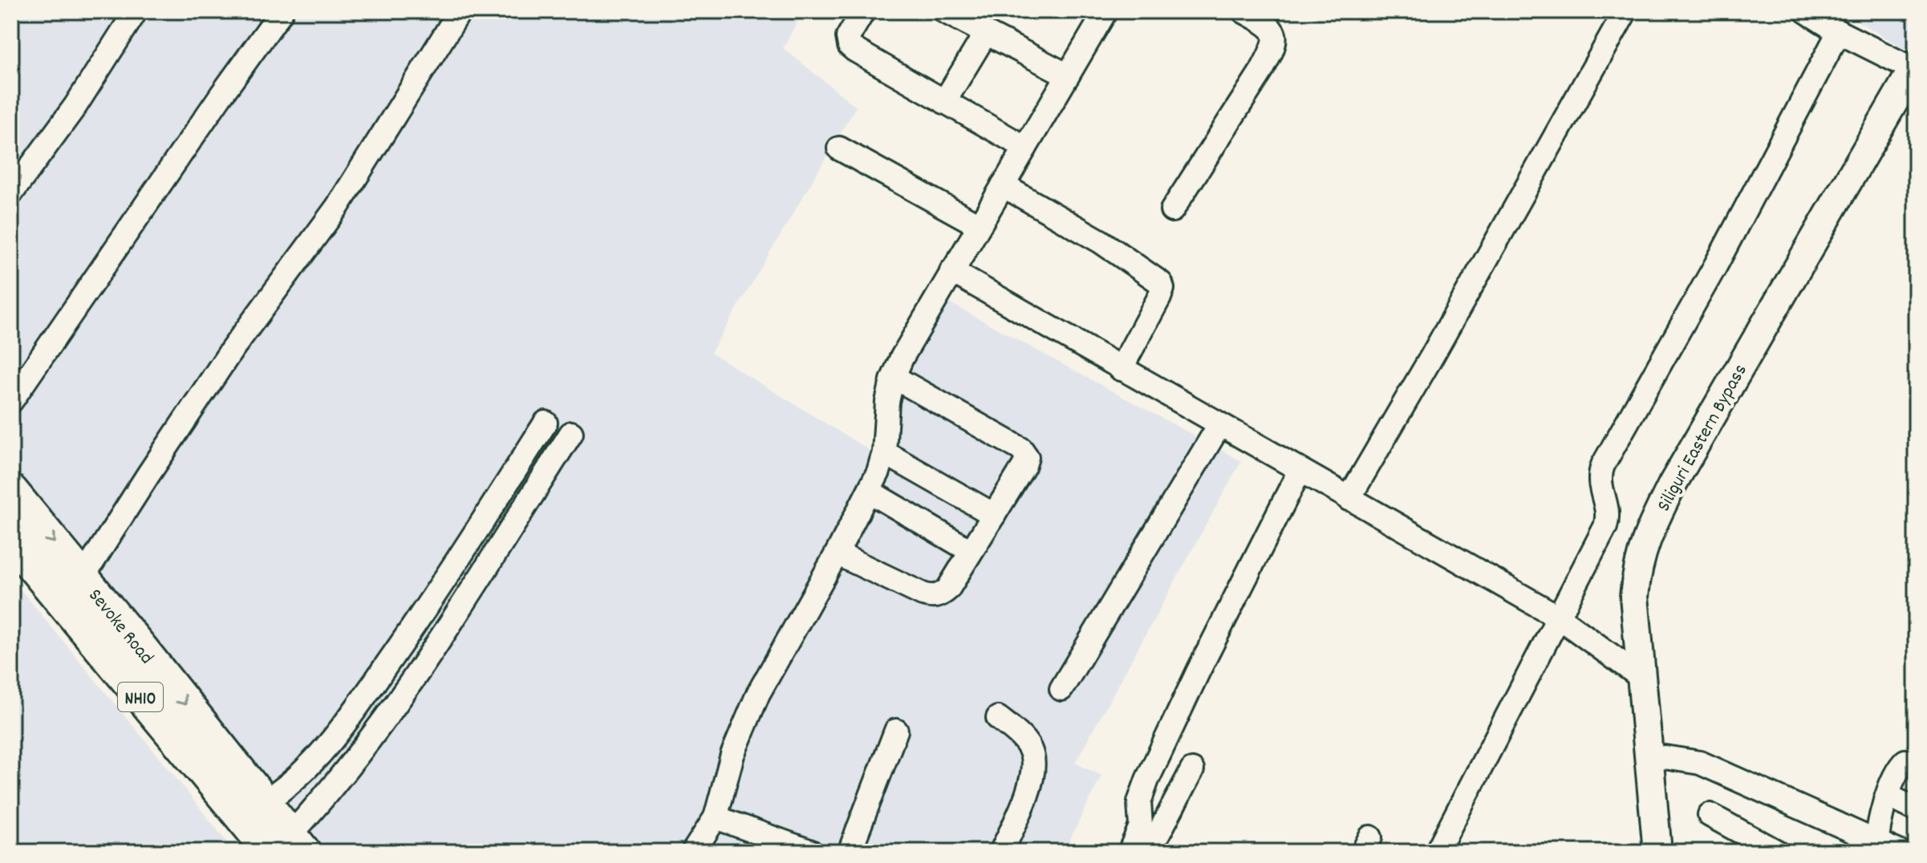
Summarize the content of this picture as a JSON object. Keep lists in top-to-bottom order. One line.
{"streets":{"highway":["Sevoke Road","NH10"],"main road":["Siliguri Eastern Bypass"]}}
